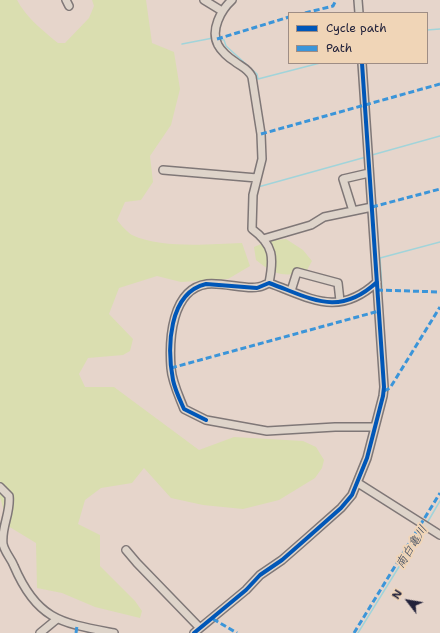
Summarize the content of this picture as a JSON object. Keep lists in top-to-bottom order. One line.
{"water":["南白亀川"],"legend":["Cycle path","Path"],"north":"top left"}
